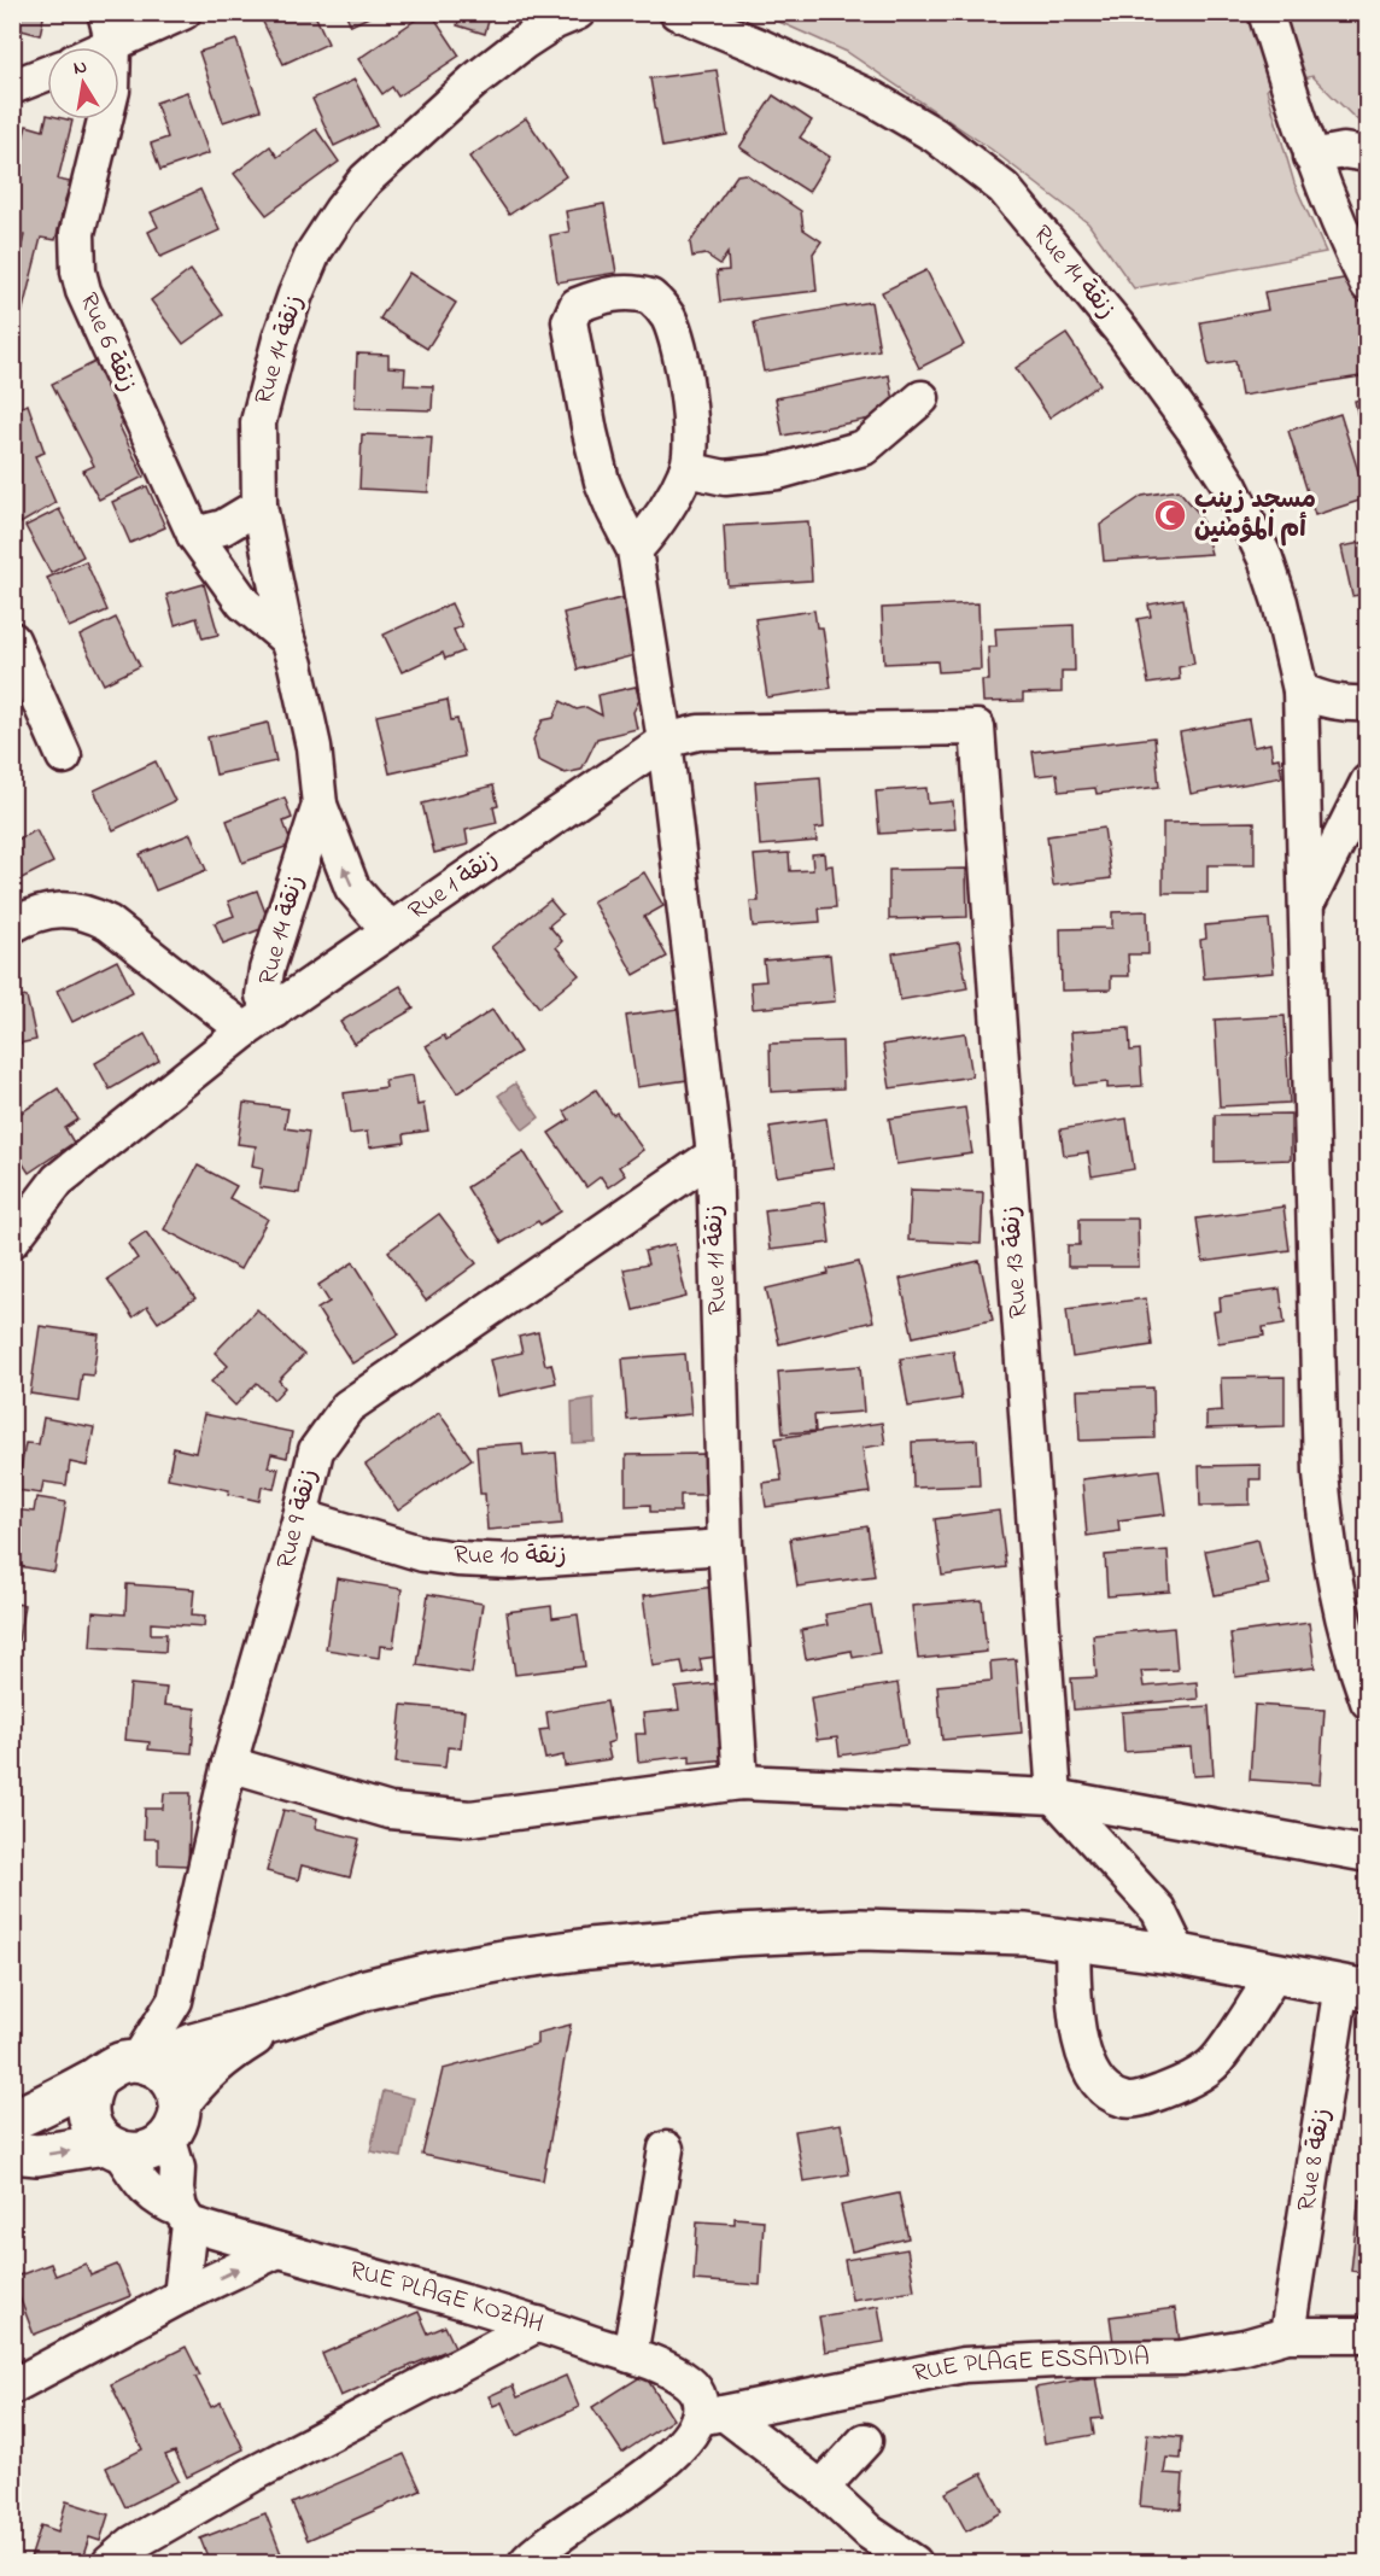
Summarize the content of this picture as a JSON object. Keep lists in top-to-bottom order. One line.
{"streets":{"street":["Rue 14 زنقة","Rue 6 زنقة","Rue 1 زنقة","Rue 11 زنقة","Rue 13 زنقة","Rue 9 زنقة","Rue 10 زنقة","Rue 8 زنقة","RUE PLAGE KOZAH","RUE PLAGE ESSAIDIA"]},"crossings":[["Rue 14 زنقة","Rue 6 زنقة"],["Rue 14 زنقة","Rue 1 زنقة"],["Rue 1 زنقة","Rue 11 زنقة"],["Rue 1 زنقة","Rue 13 زنقة"],["Rue 11 زنقة","Rue 9 زنقة"],["Rue 11 زنقة","Rue 10 زنقة"],["Rue 9 زنقة","Rue 10 زنقة"],["Rue 9 زنقة","RUE PLAGE KOZAH"],["Rue 8 زنقة","RUE PLAGE ESSAIDIA"],["RUE PLAGE KOZAH","RUE PLAGE ESSAIDIA"]],"places":{"mosque":["مسجد زينب أم المؤمنين"]},"north":"top"}
